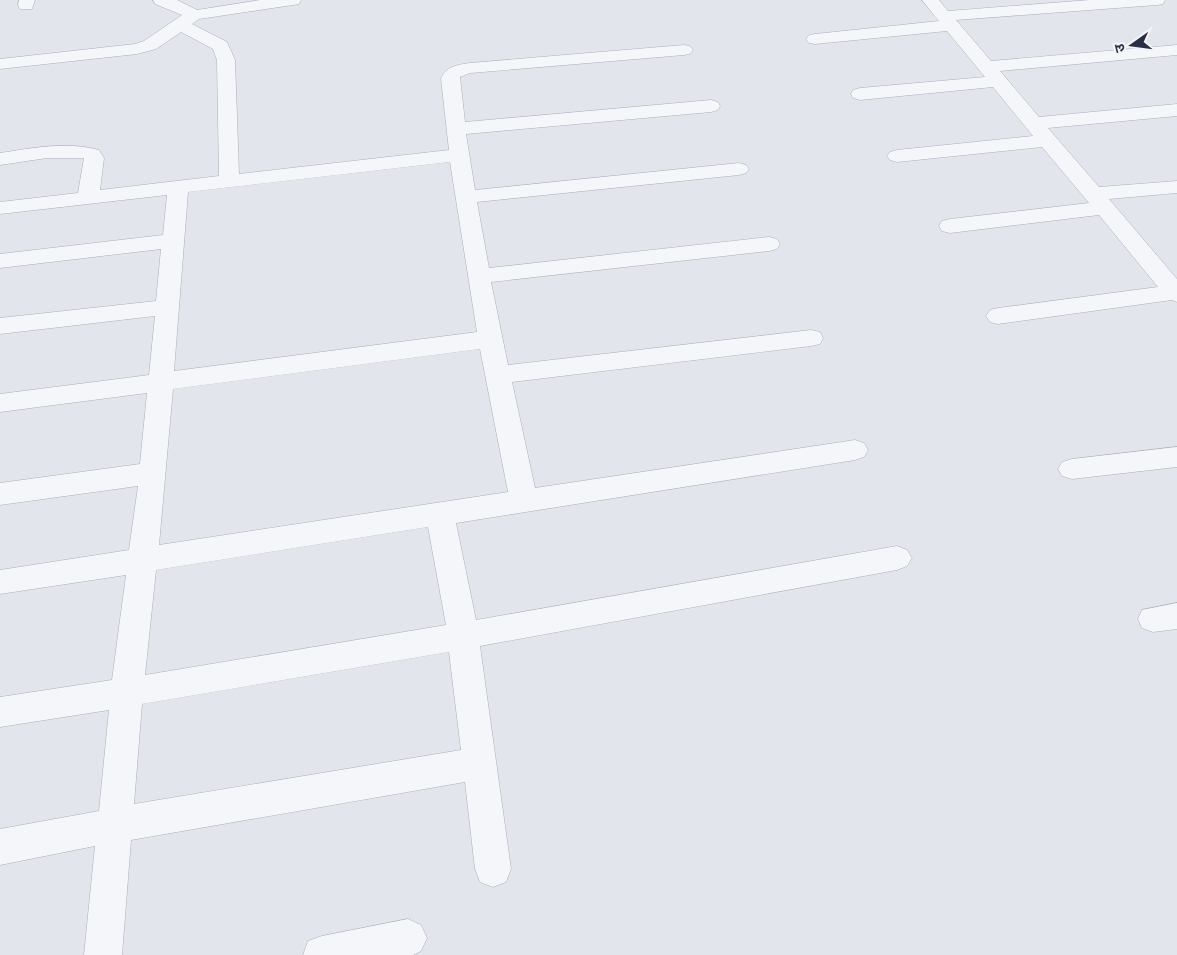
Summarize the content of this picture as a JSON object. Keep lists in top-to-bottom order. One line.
{"north":"left"}
